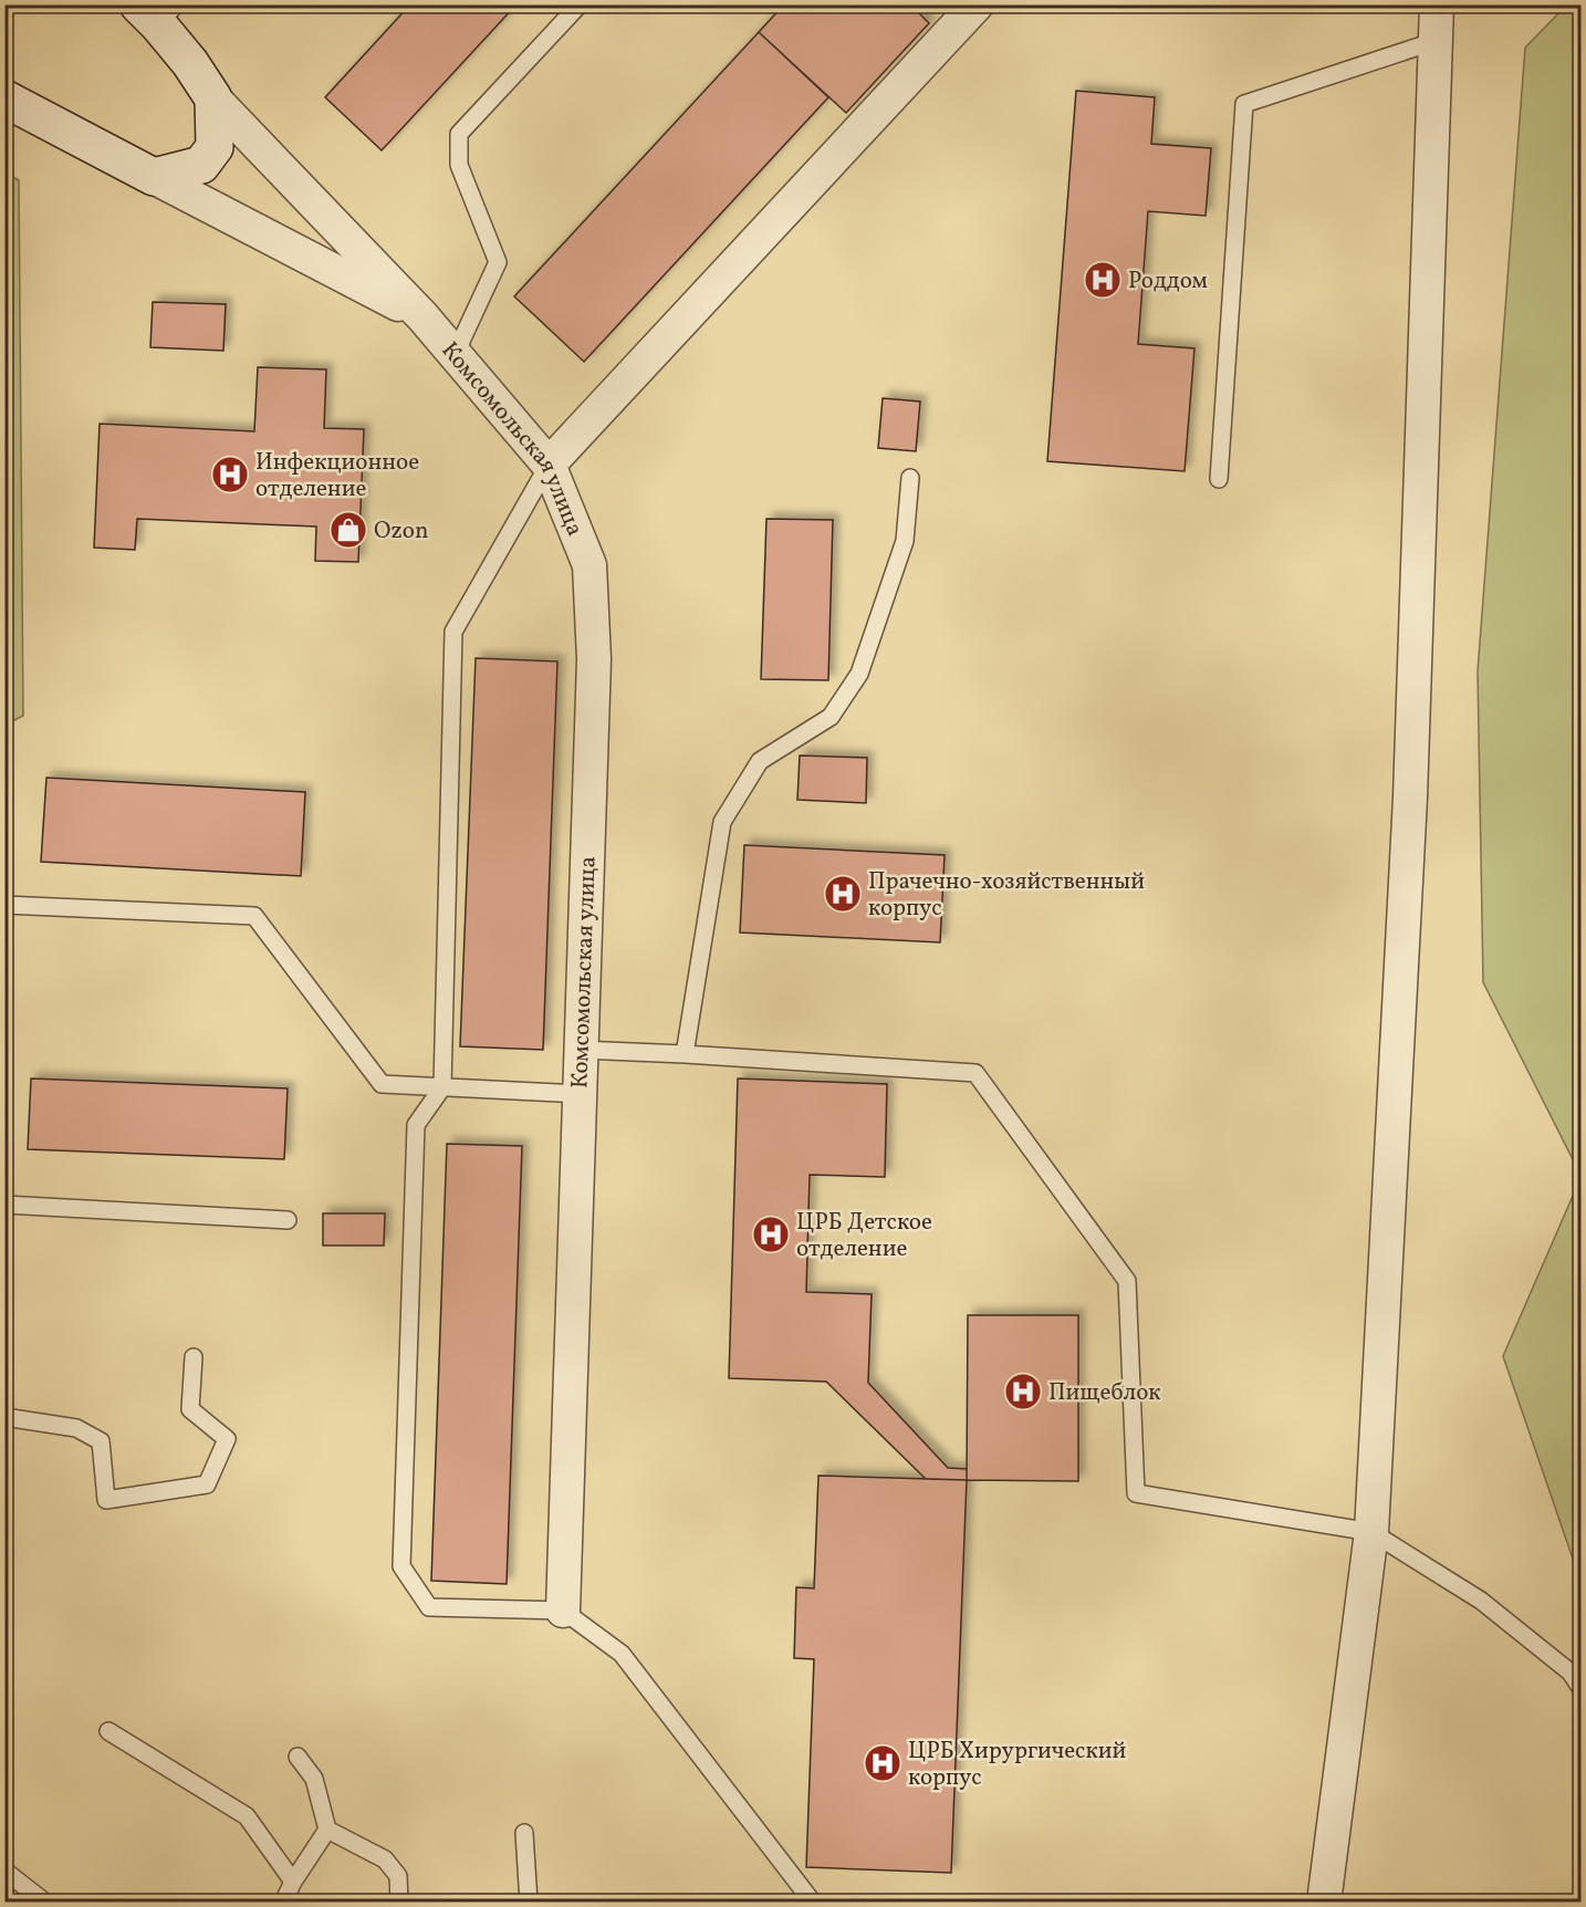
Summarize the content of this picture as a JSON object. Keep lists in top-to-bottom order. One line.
{"streets":{"street":["Комсомольская улица"]},"places":{"hospital":["Роддом","Инфекционное отделение","Прачечно-хозяйственный корпус","ЦРБ Детское отделение","Пищеблок","ЦРБ Хирургический корпус"],"shop":["Ozon"]}}
